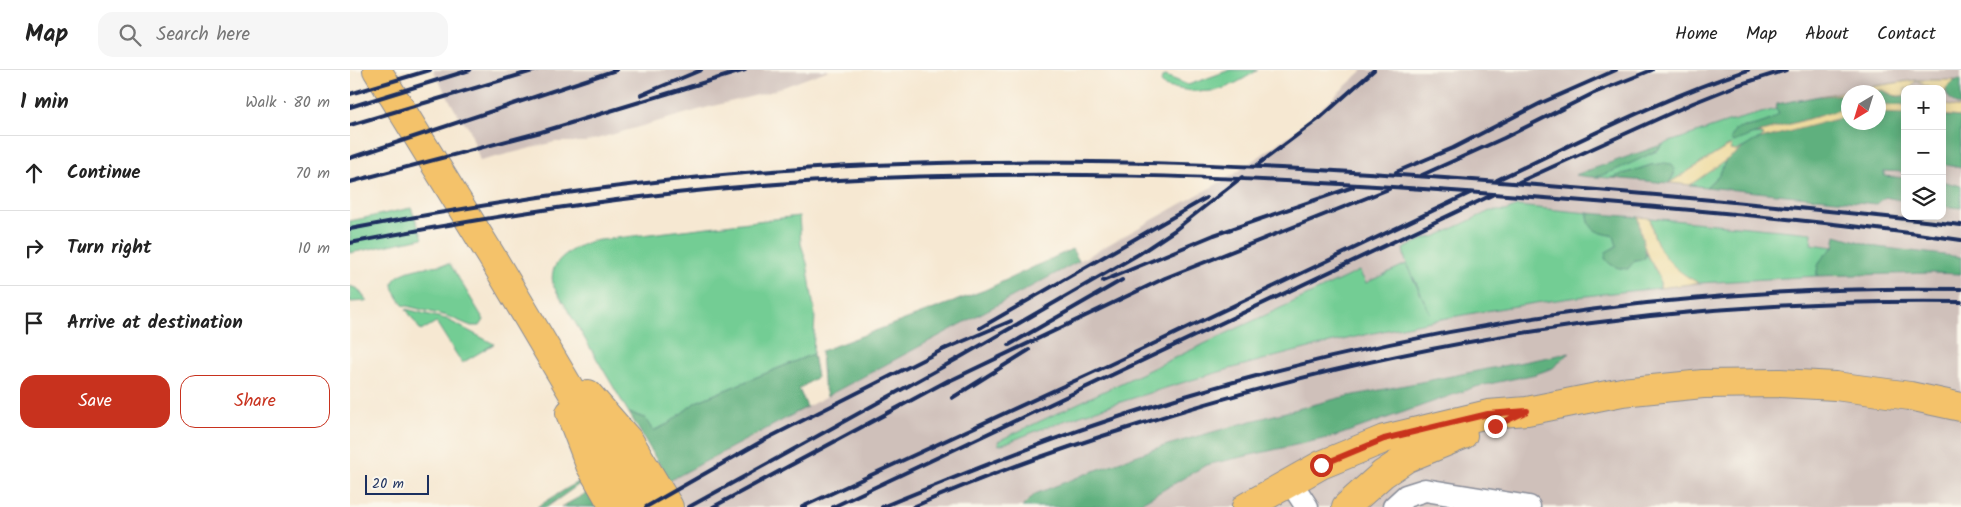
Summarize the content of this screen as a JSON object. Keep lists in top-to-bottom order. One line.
{"scale_bar":"20 m","north":"bottom left","page":{"header":"Map","search":"Search here","nav":["Home","Map","About","Contact"],"heading":["1 min","Walk · 80 m"],"map_buttons":["+","−"],"list":[["Continue","70 m"],["Turn right","10 m"],"Arrive at destination"],"buttons":["Save","Share"],"scale":"20 m"}}
